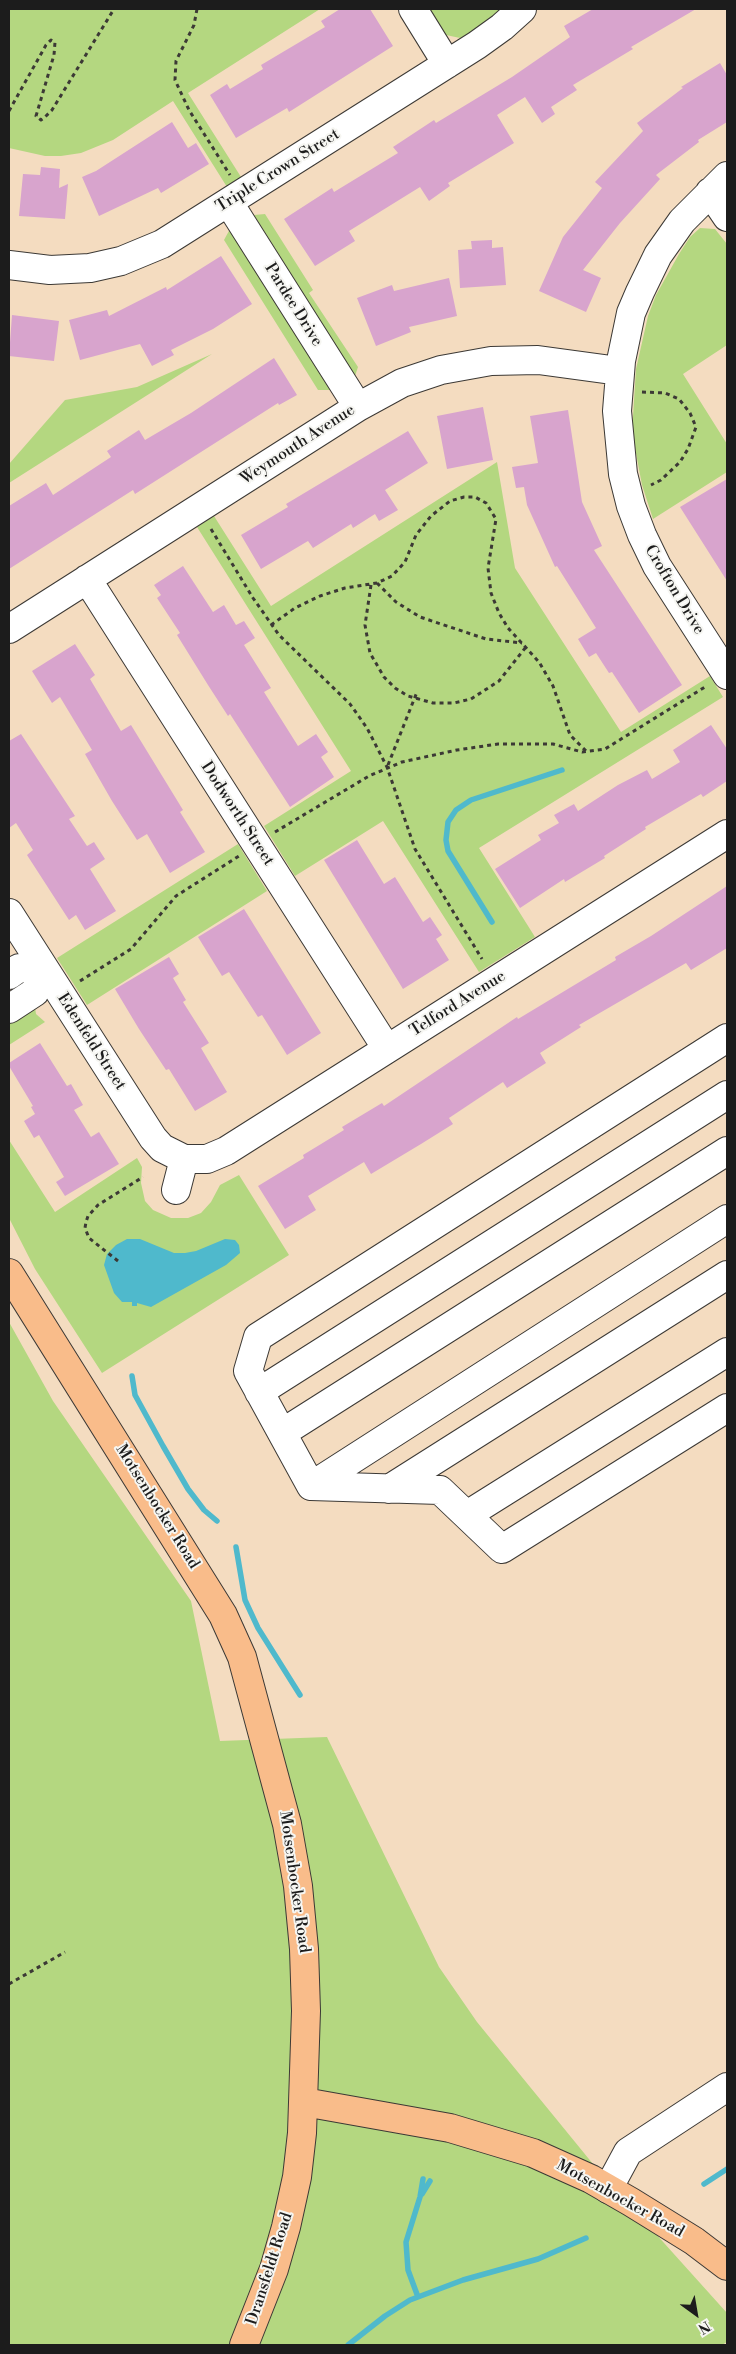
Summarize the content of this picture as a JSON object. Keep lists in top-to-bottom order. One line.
{"streets":{"main road":["Motsenbocker Road","Dransfeldt Road"],"street":["Triple Crown Street","Pardee Drive","Weymouth Avenue","Crofton Drive","Dodworth Street","Telford Avenue","Edenfeld Street"]},"crossings":[["Triple Crown Street","Pardee Drive"],["Pardee Drive","Weymouth Avenue"],["Weymouth Avenue","Crofton Drive"],["Weymouth Avenue","Dodworth Street"],["Dodworth Street","Telford Avenue"],["Telford Avenue","Edenfeld Street"],["Motsenbocker Road","Dransfeldt Road"]],"north":"bottom right"}
